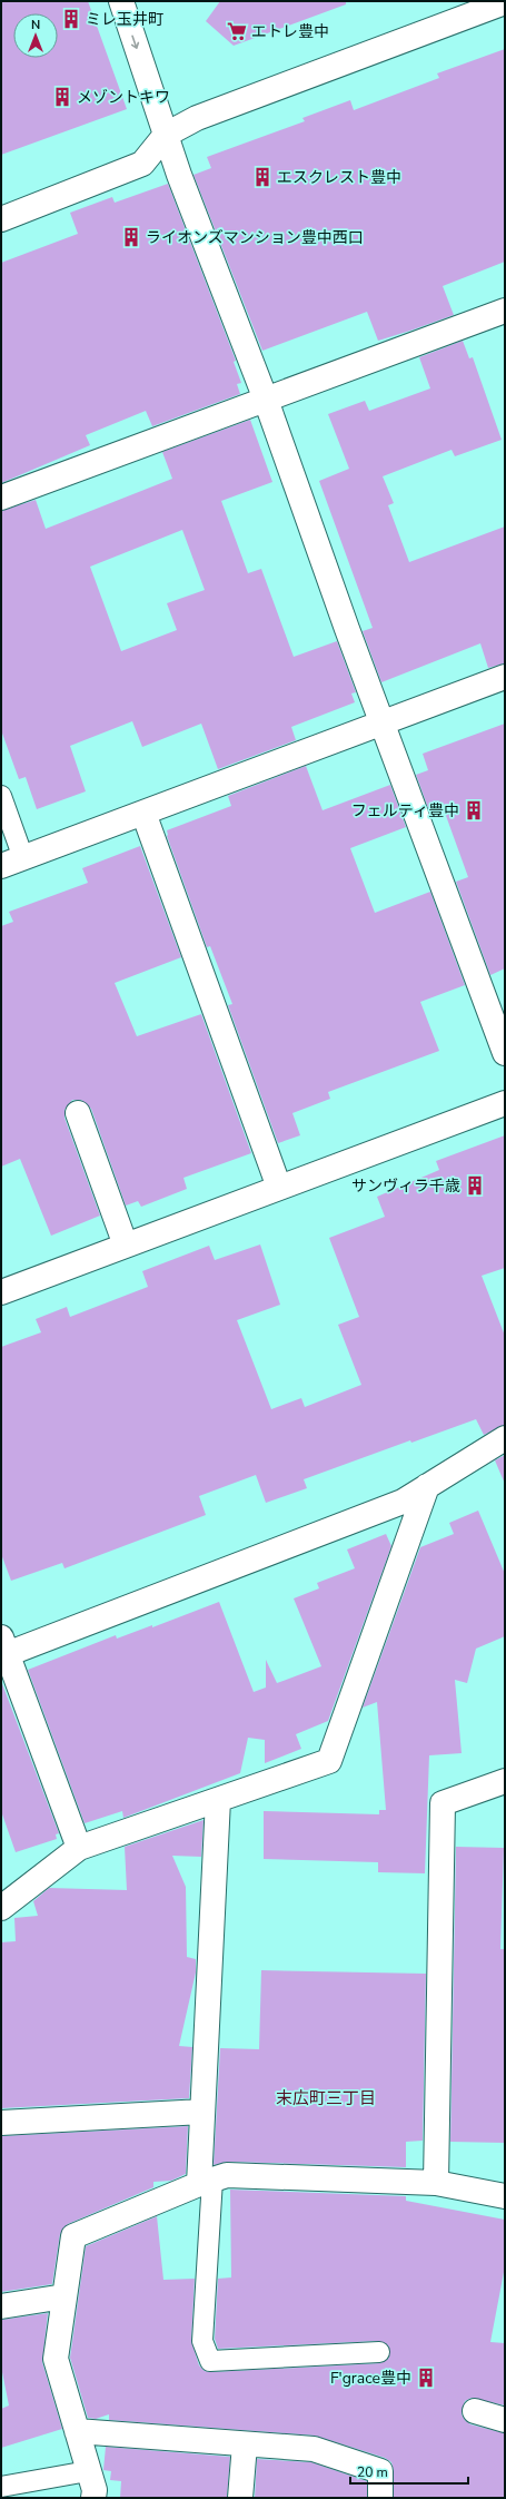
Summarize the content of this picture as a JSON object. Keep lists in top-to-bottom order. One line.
{"districts":["末広町三丁目"],"places":{"building":["ミレ玉井町","メゾントキワ","エスクレスト豊中","ライオンズマンション豊中西口","フェルティ豊中","サンヴィラ千歳","F'grace豊中"],"supermarket":["エトレ豊中"]},"scale_bar":"20 m","north":"top"}
